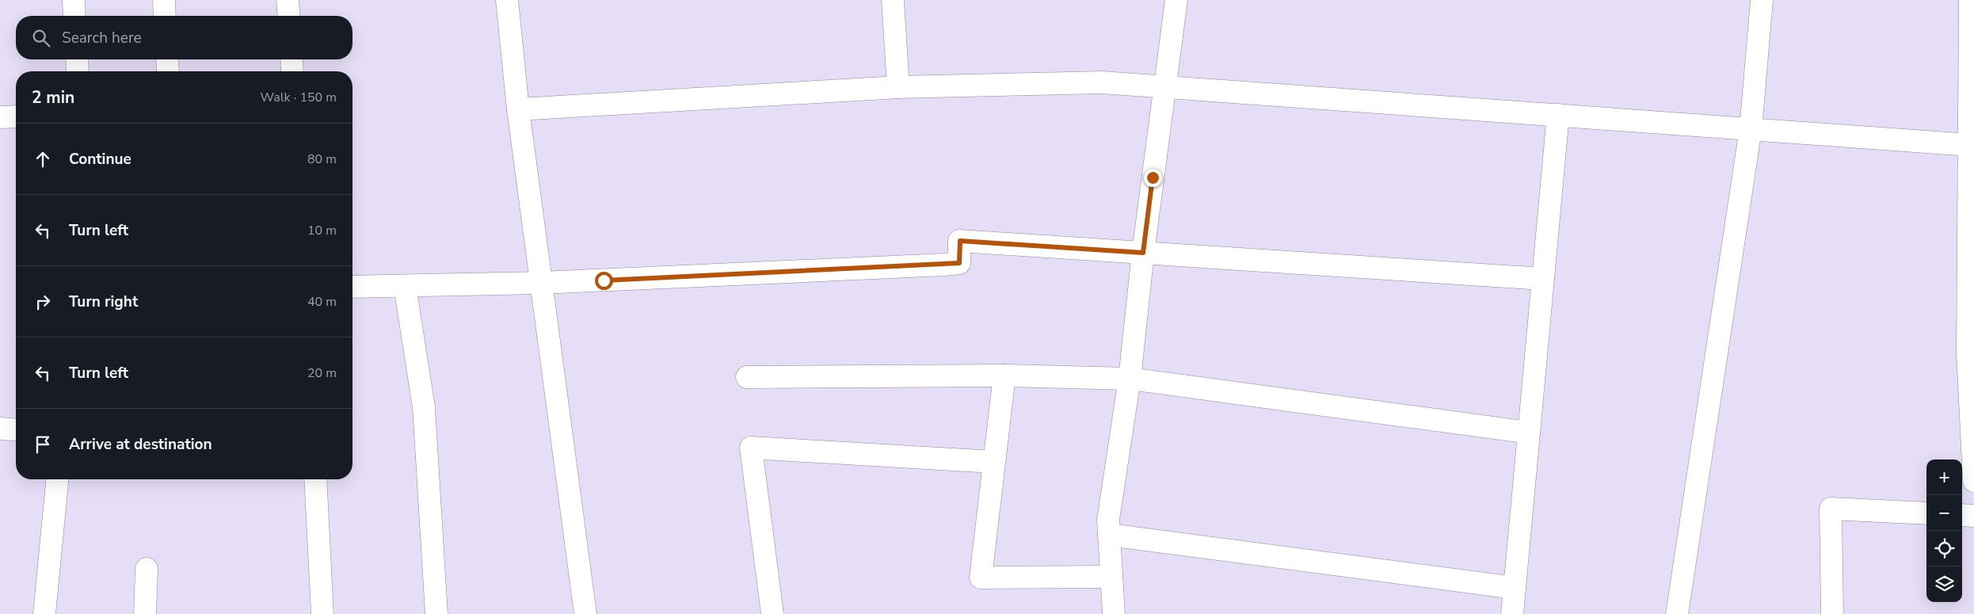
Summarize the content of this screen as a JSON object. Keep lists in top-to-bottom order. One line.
{"page":{"search":"Search here","heading":["2 min","Walk · 150 m"],"list":[["Continue","80 m"],["Turn left","10 m"],["Turn right","40 m"],["Turn left","20 m"],"Arrive at destination"],"map_buttons":["+","−"]}}
